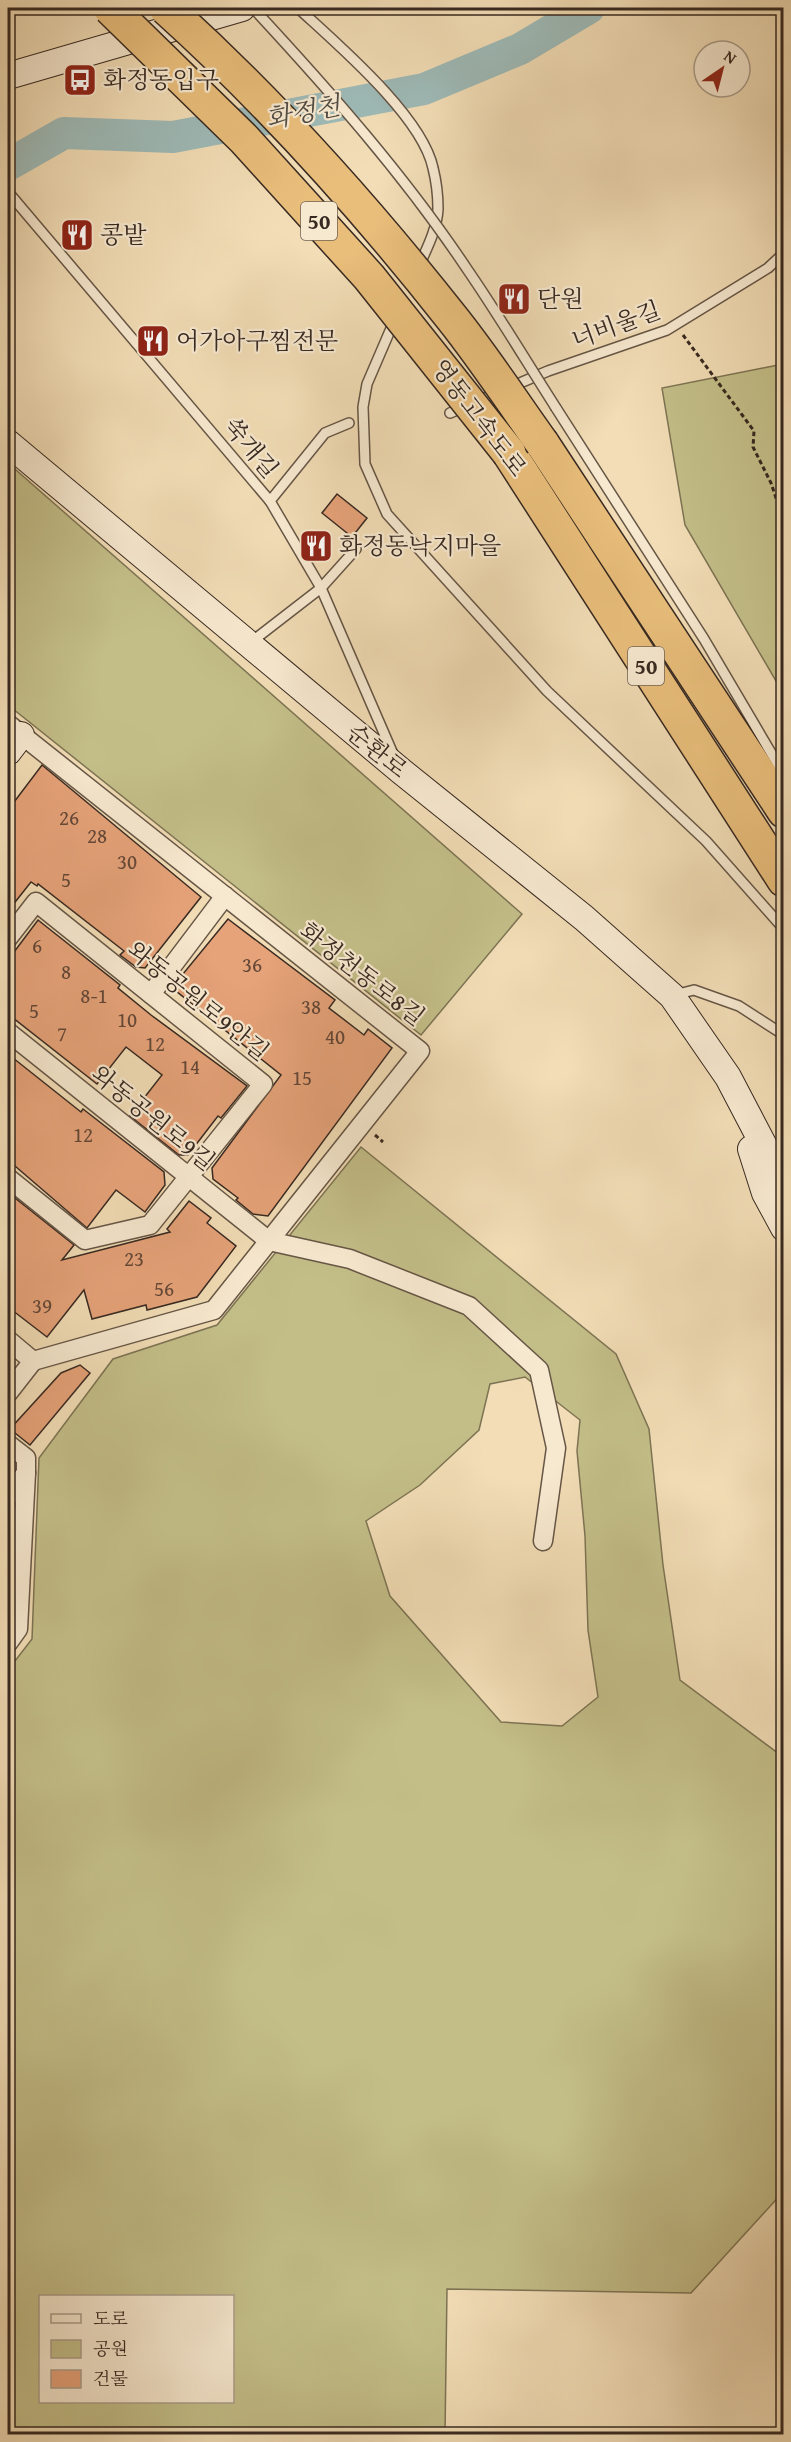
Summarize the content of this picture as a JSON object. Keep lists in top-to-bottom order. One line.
{"streets":{"highway":["50","영동고속도로"],"main road":["순환로"],"street":["화정천동로8길","와동공원로9안길","와동공원로9길"],"lane":["너비울길","쑥개길"]},"crossings":[["쑥개길","순환로"],["화정천동로8길","와동공원로9길"],["와동공원로9안길","와동공원로9길"]],"water":["화정천"],"places":{"bus stop":["화정동입구"],"restaurant":["콩밭","단원","어가아구찜전문","화정동낙지마을"]},"house_numbers":["26","28","30","5","6","36","8","8-1","38","5","10","7","40","12","14","15","12","23","56","39"],"legend":["도로","공원","건물"],"north":"top right"}
